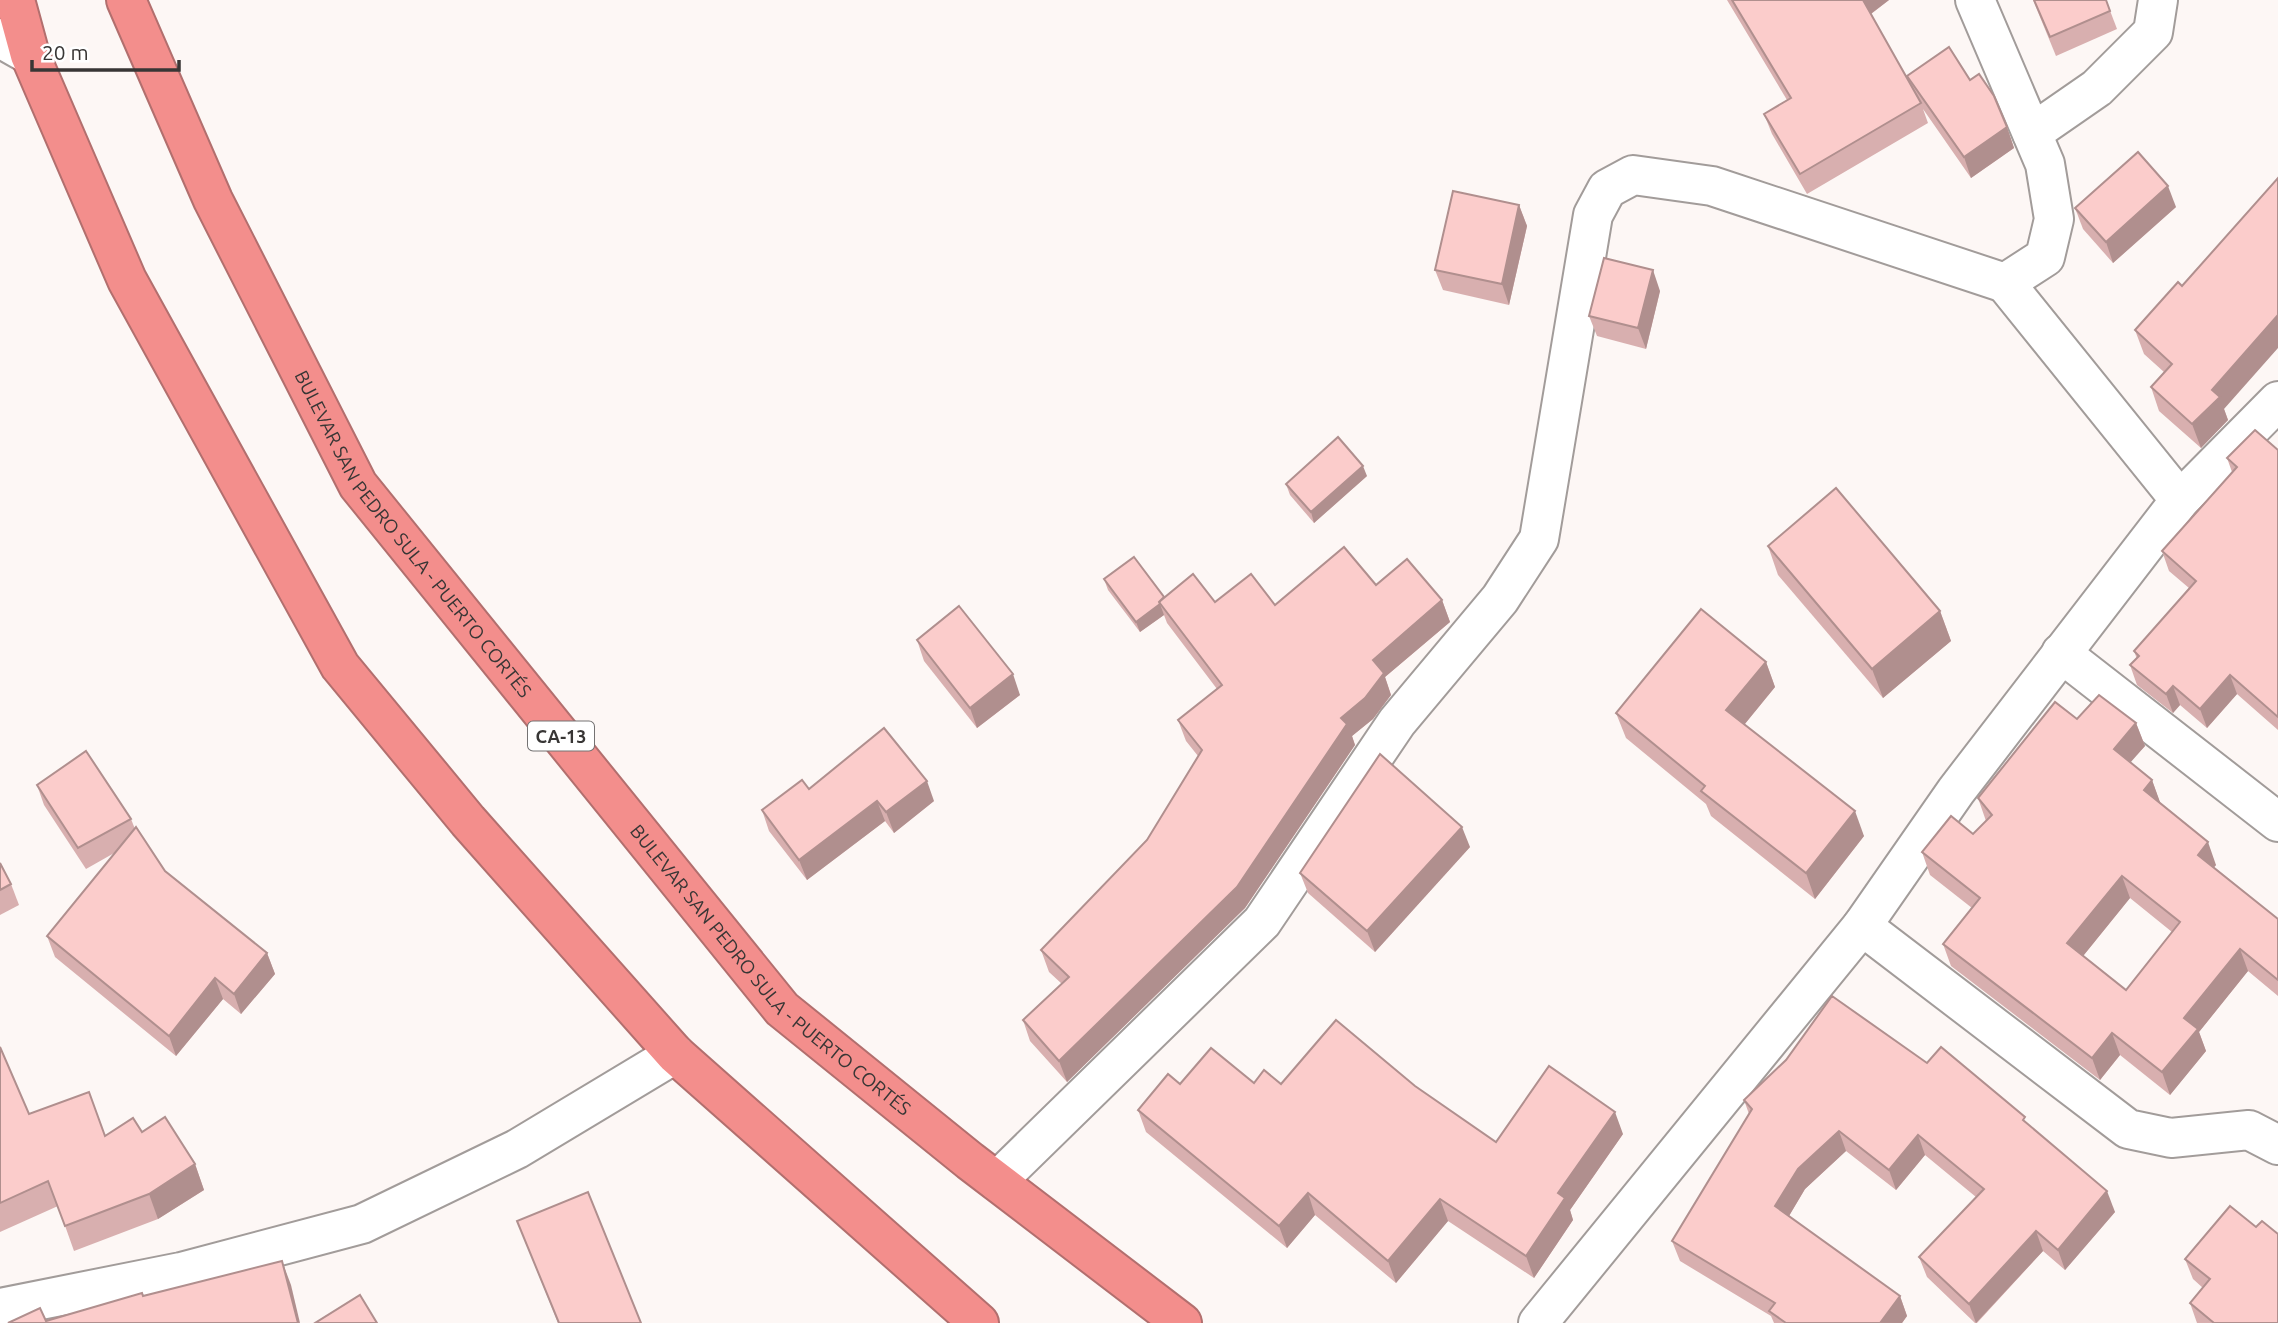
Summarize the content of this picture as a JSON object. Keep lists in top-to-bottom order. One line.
{"streets":{"highway":["BULEVAR SAN PEDRO SULA - PUERTO CORTÉS","CA-13"]},"scale_bar":"20 m"}
